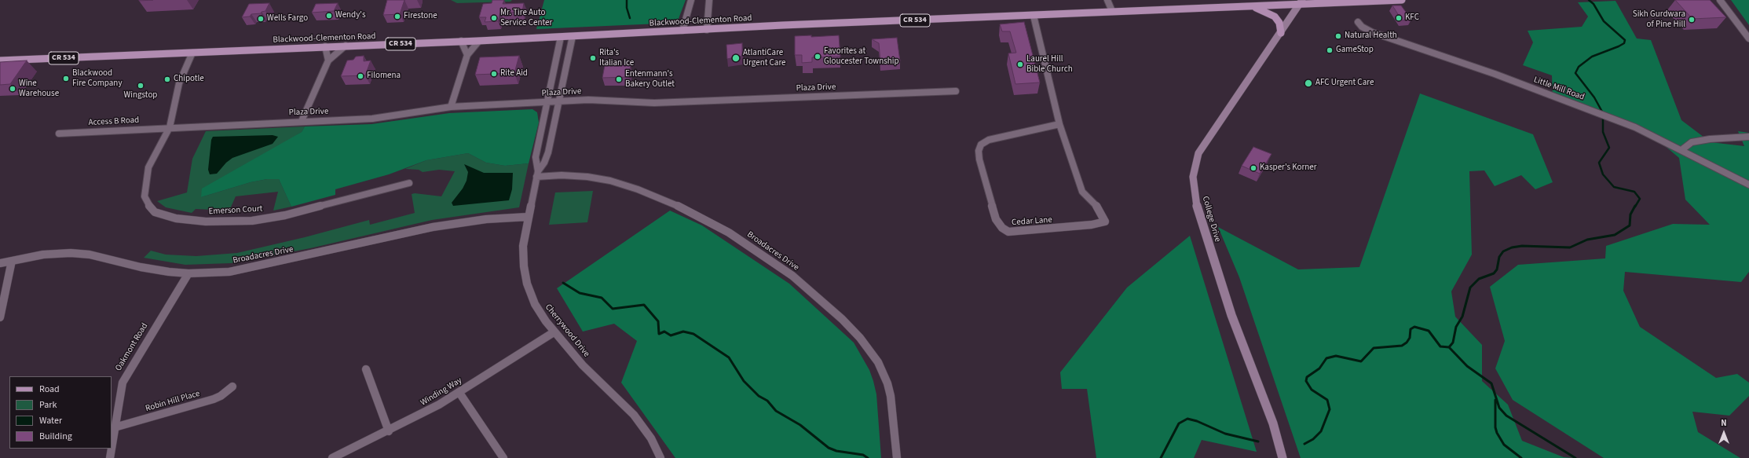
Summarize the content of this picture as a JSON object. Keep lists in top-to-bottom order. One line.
{"streets":{"main road":["CR 534","Blackwood-Clementon Road","College Drive"],"street":["Plaza Drive","Little Mill Road","Access B Road","Emerson Court","Cedar Lane","Broadacres Drive","Cherrywood Drive","Oakmont Road","Winding Way","Robin Hill Place"]},"crossings":[["Blackwood-Clementon Road","Emerson Court"],["Blackwood-Clementon Road","College Drive"],["Blackwood-Clementon Road","Cedar Lane"],["Blackwood-Clementon Road","Cherrywood Drive"],["Plaza Drive","Access B Road"],["Plaza Drive","Emerson Court"],["Plaza Drive","Cherrywood Drive"],["Access B Road","Emerson Court"],["Broadacres Drive","Cherrywood Drive"],["Broadacres Drive","Oakmont Road"],["Cherrywood Drive","Winding Way"],["Oakmont Road","Robin Hill Place"]],"places":["Wendy's","Firestone","Mr. Tire Auto Service Center","KFC","Wells Fargo","Sikh Gurdwara of Pine Hill","Natural Health","GameStop","Favorites at Gloucester Township","Rita's Italian Ice","AtlantiCare Urgent Care","Laurel Hill Bible Church","Rite Aid","Filomena","Blackwood Fire Company","Chipotle","Entenmann's Bakery Outlet","AFC Urgent Care","Wingstop","Wine Warehouse","Kasper's Korner"],"legend":["Road","Park","Water","Building"],"north":"top"}
